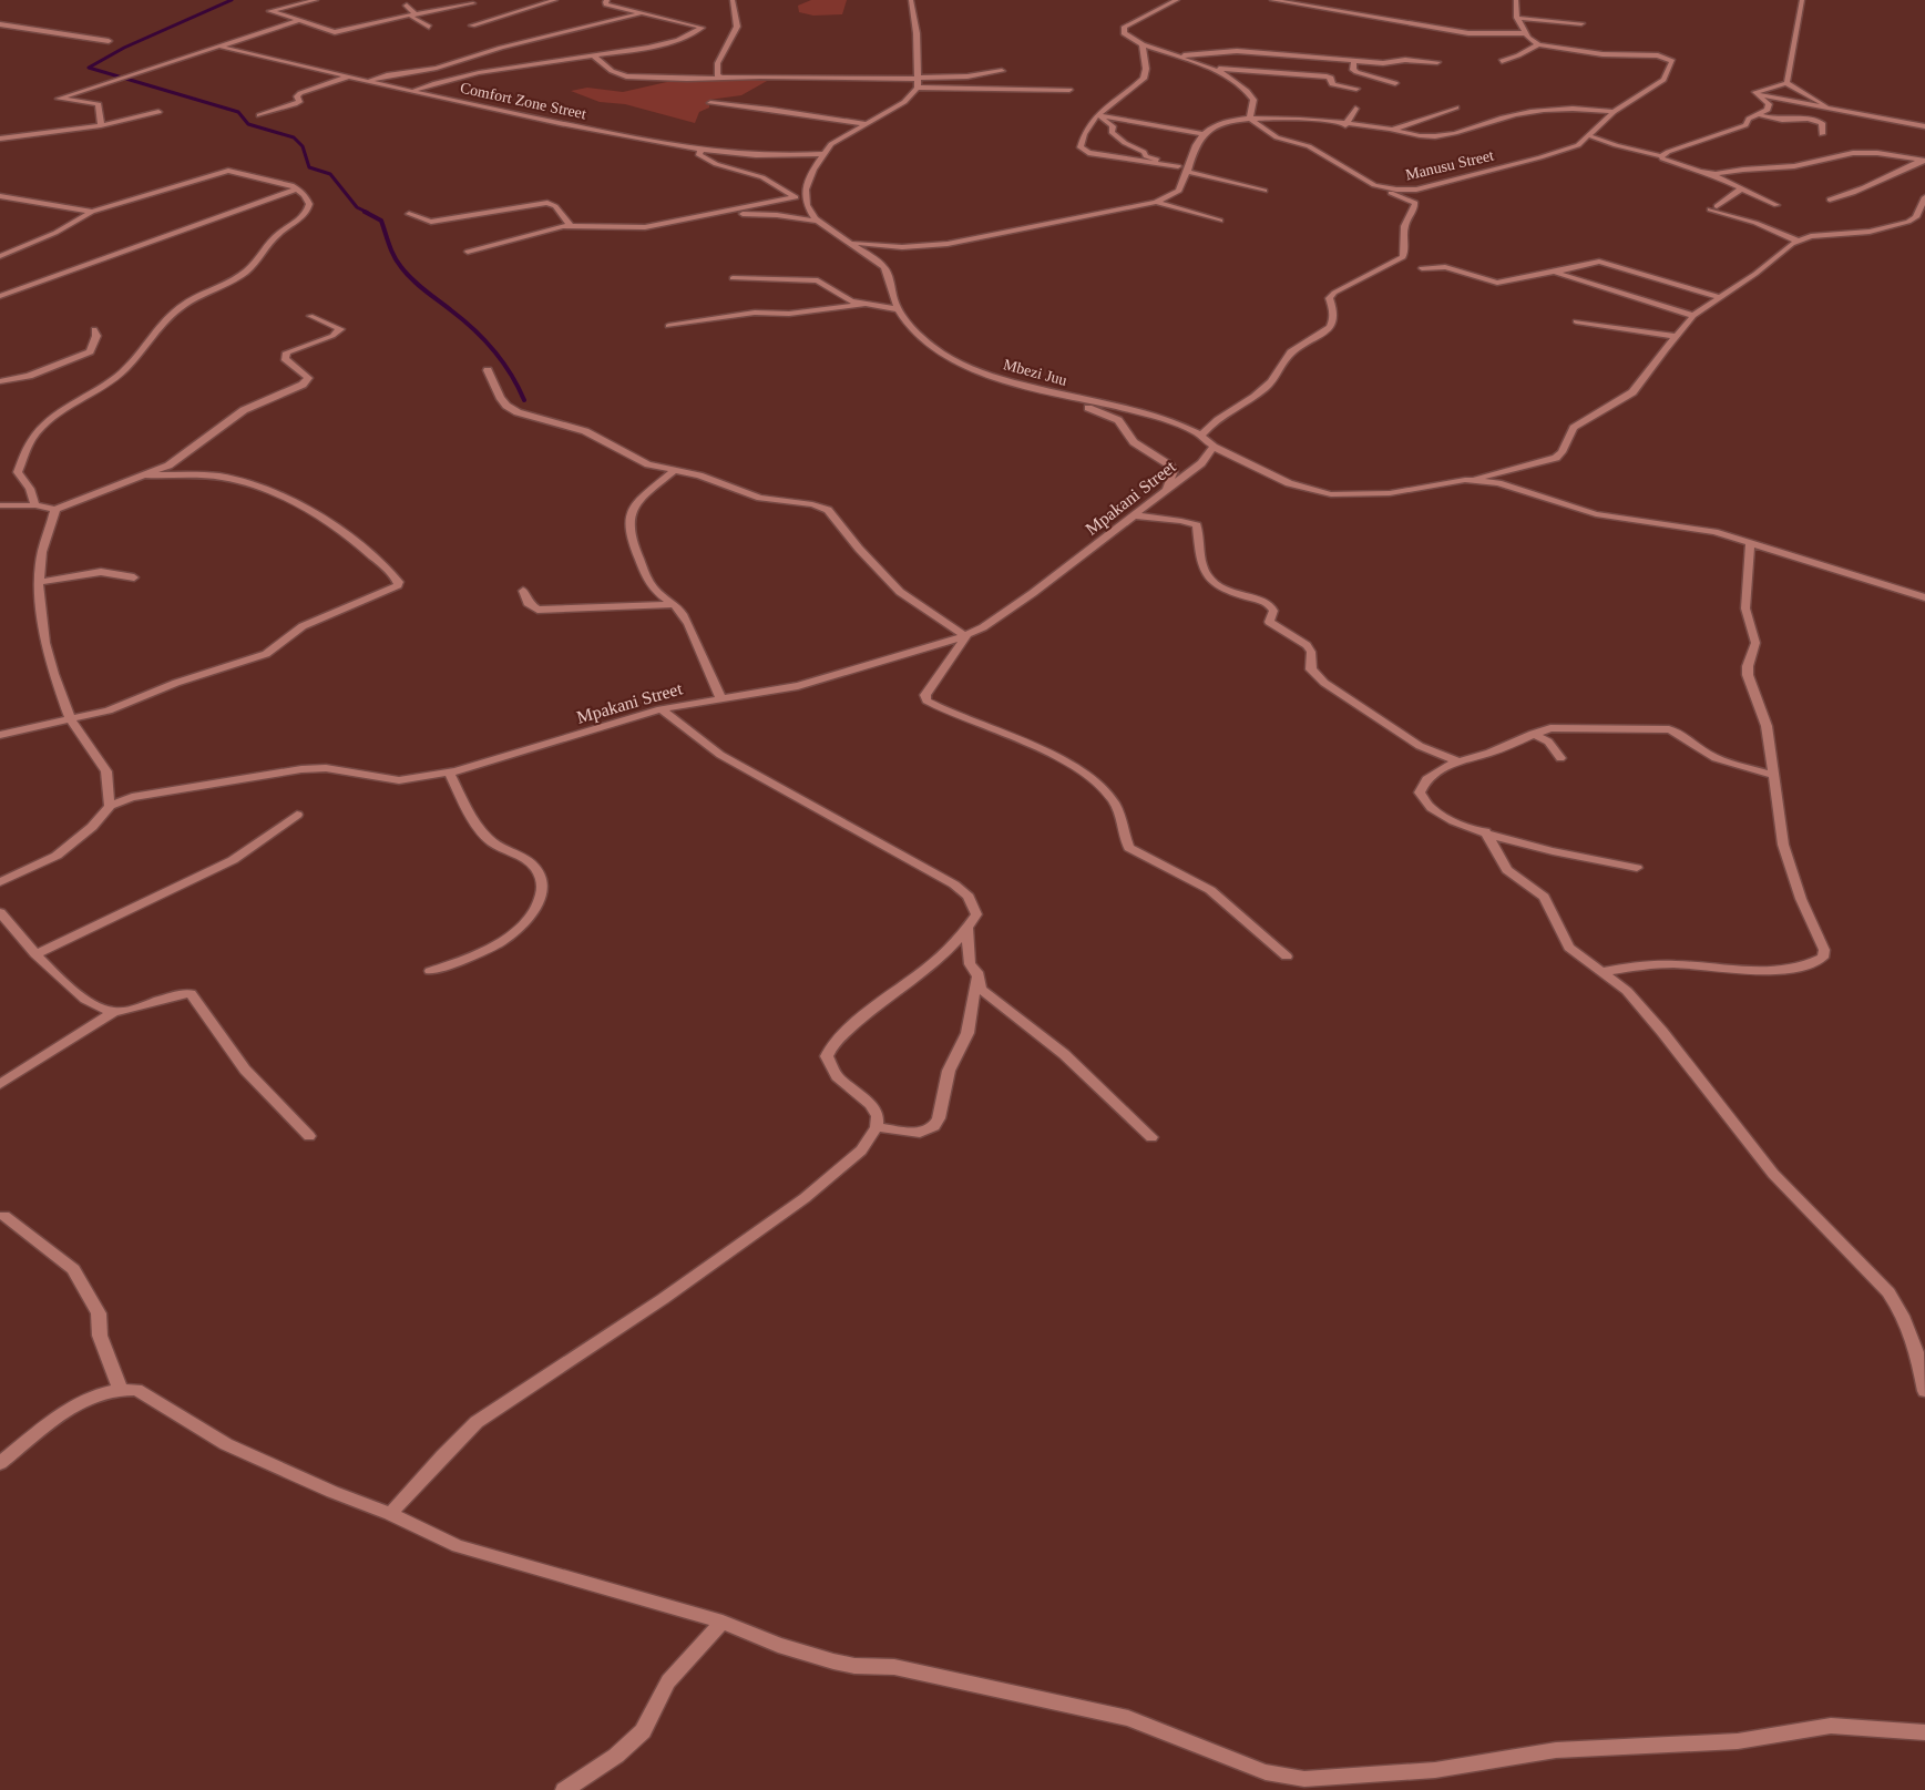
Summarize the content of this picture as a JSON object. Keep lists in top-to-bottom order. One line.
{"streets":{"street":["Comfort Zone Street","Manusu Street","Mbezi Juu","Mpakani Street"]}}
